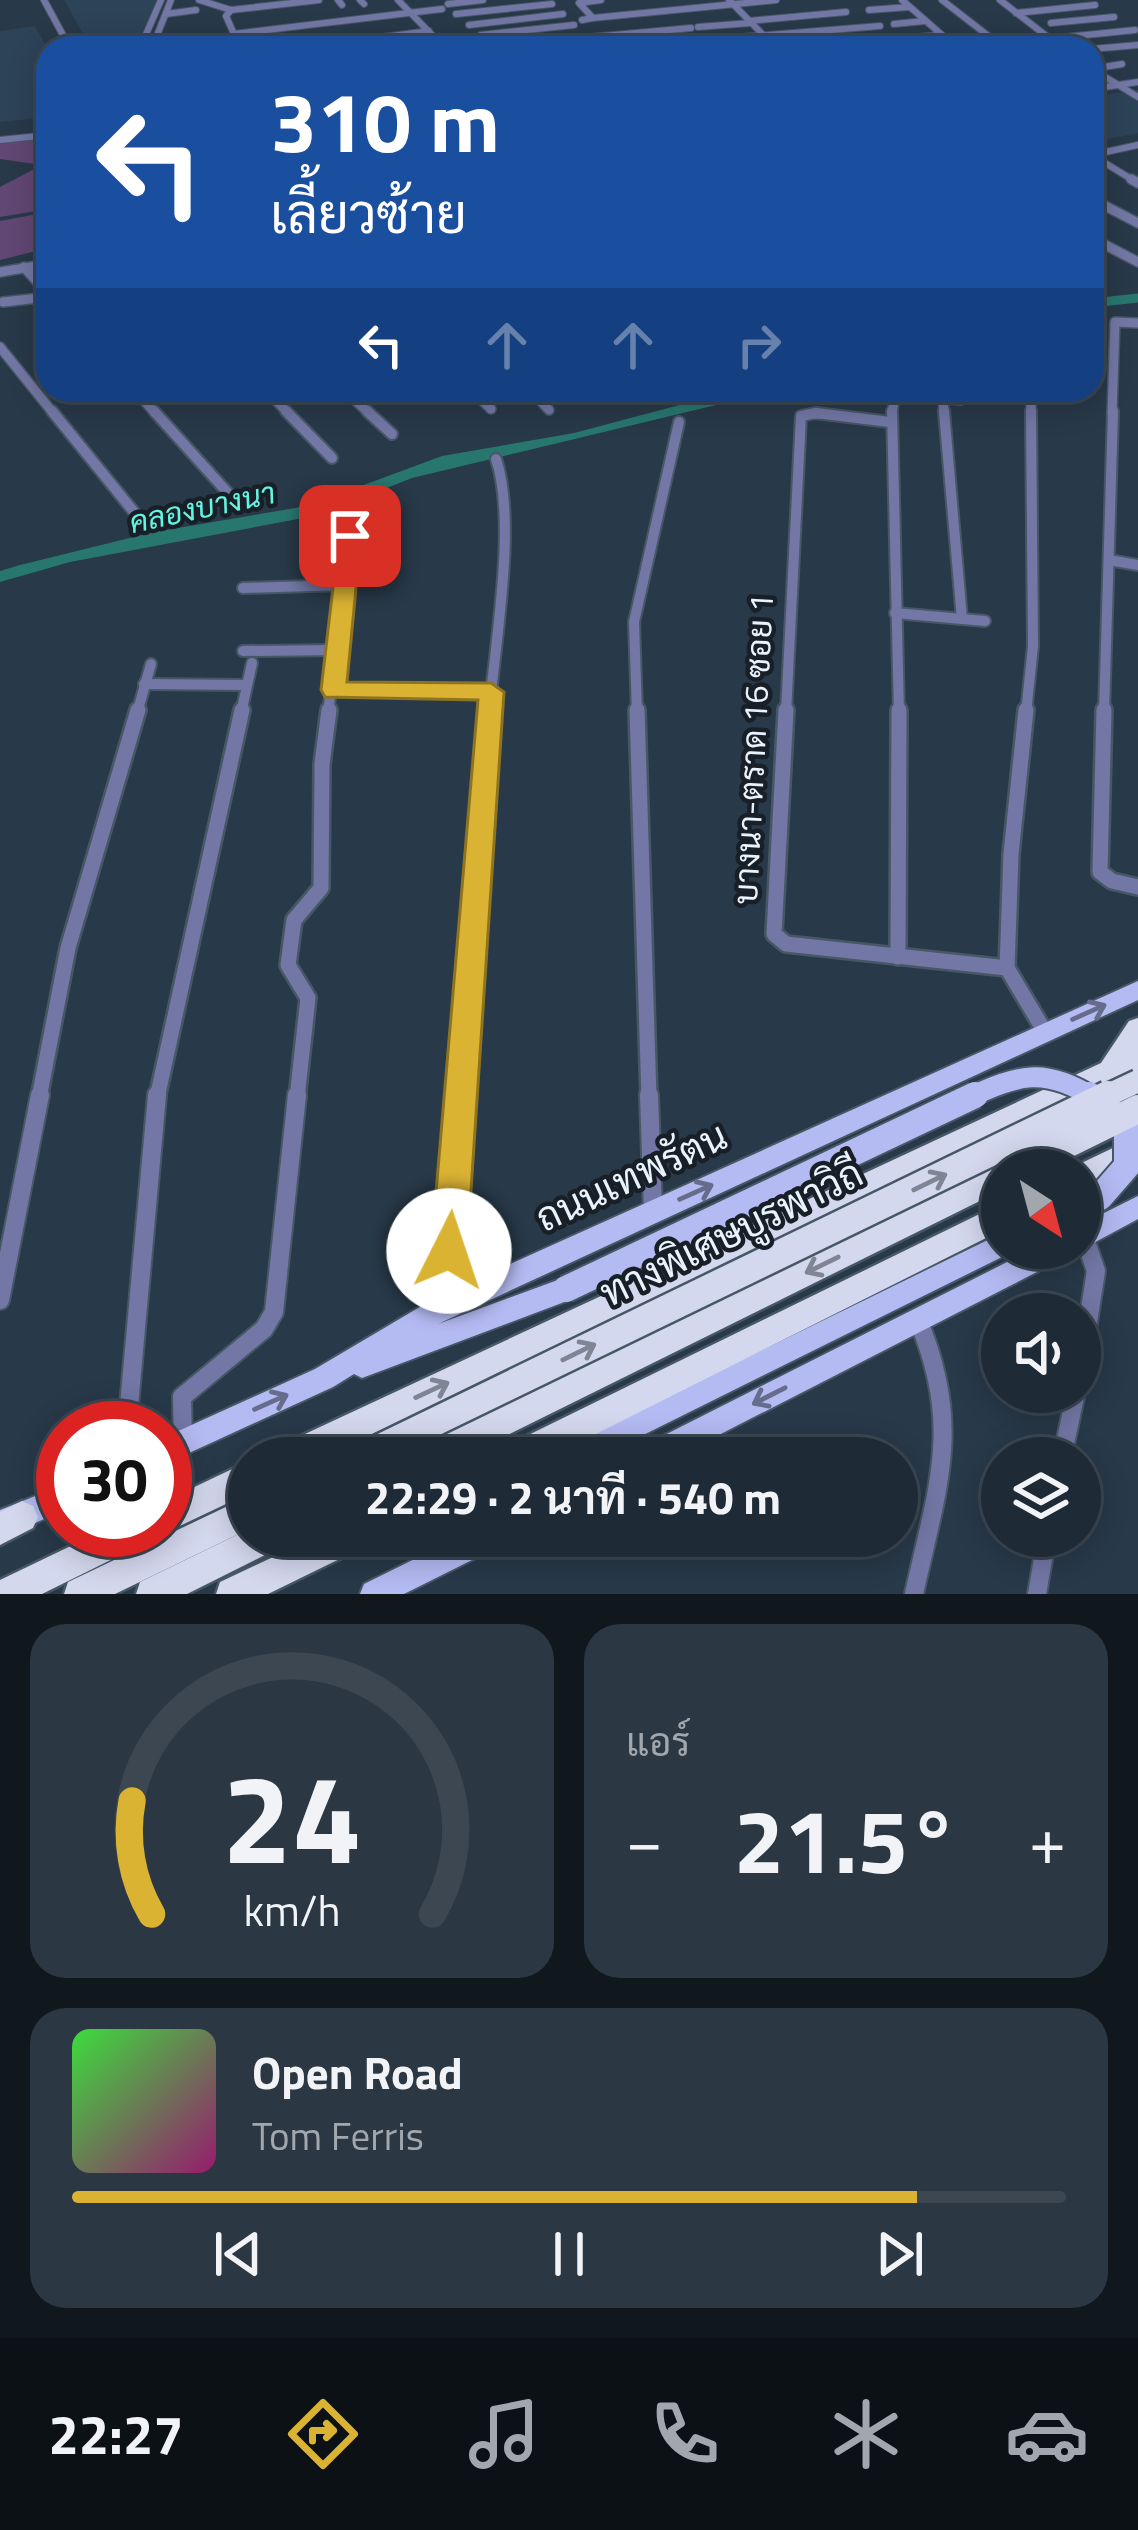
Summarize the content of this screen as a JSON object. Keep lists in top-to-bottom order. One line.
{"streets":{"highway":["ทางพิเศษบูรพาวิถี"],"main road":["ถนนเทพรัตน"],"street":["บางนา-ตราด 16 ซอย 1"]},"one_way":["ถนนเทพรัตน"],"water":["คลองบางนา"],"north":"bottom right","page":{"turn":["310 m","เลี้ยวซ้าย"],"limit":"30","trip":"22:29 · 2 นาที · 540 m","tile":"แอร์","heat":["−","21.5°","+"],"song":["Open Road","Tom Ferris"],"tabs":"22:27","gauge":["24","km/h"]}}
